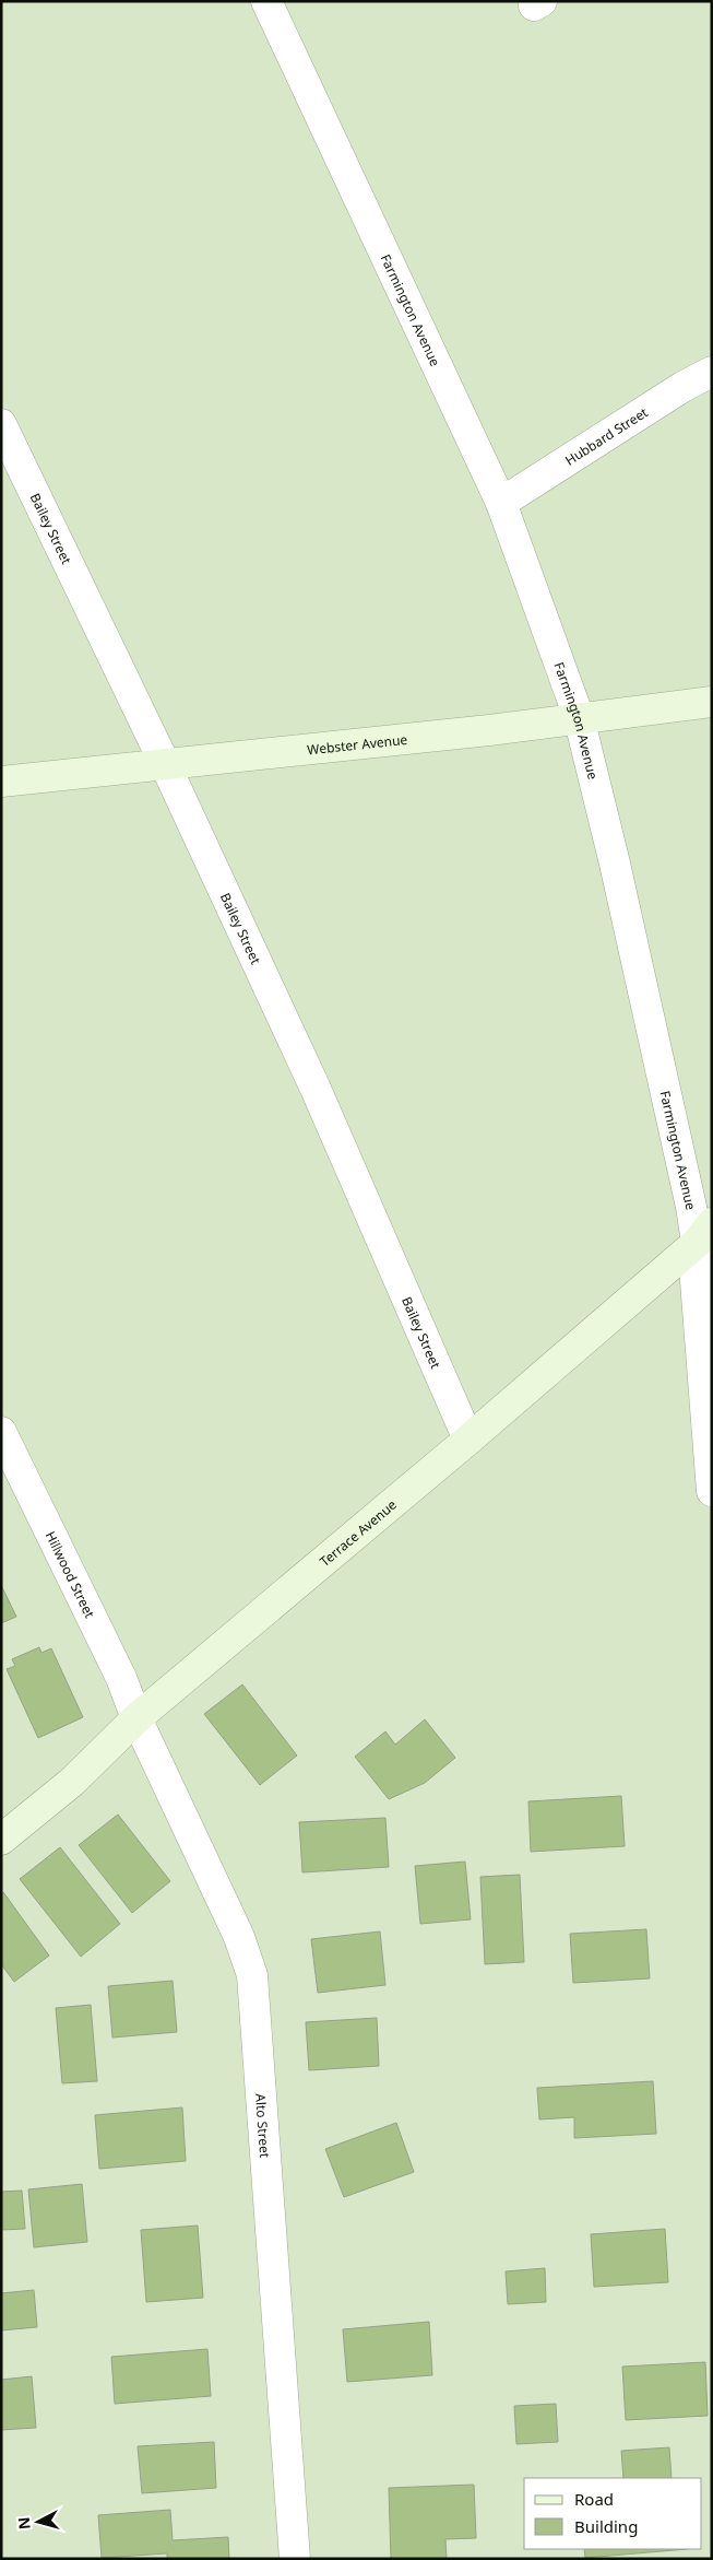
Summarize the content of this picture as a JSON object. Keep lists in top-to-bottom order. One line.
{"streets":{"street":["Farmington Avenue","Hubbard Street","Bailey Street","Webster Avenue","Terrace Avenue","Hillwood Street","Alto Street"]},"crossings":[["Farmington Avenue","Hubbard Street"],["Farmington Avenue","Webster Avenue"],["Farmington Avenue","Terrace Avenue"],["Bailey Street","Webster Avenue"],["Bailey Street","Terrace Avenue"],["Terrace Avenue","Hillwood Street"],["Terrace Avenue","Alto Street"],["Hillwood Street","Alto Street"]],"legend":["Road","Building"],"north":"left"}
